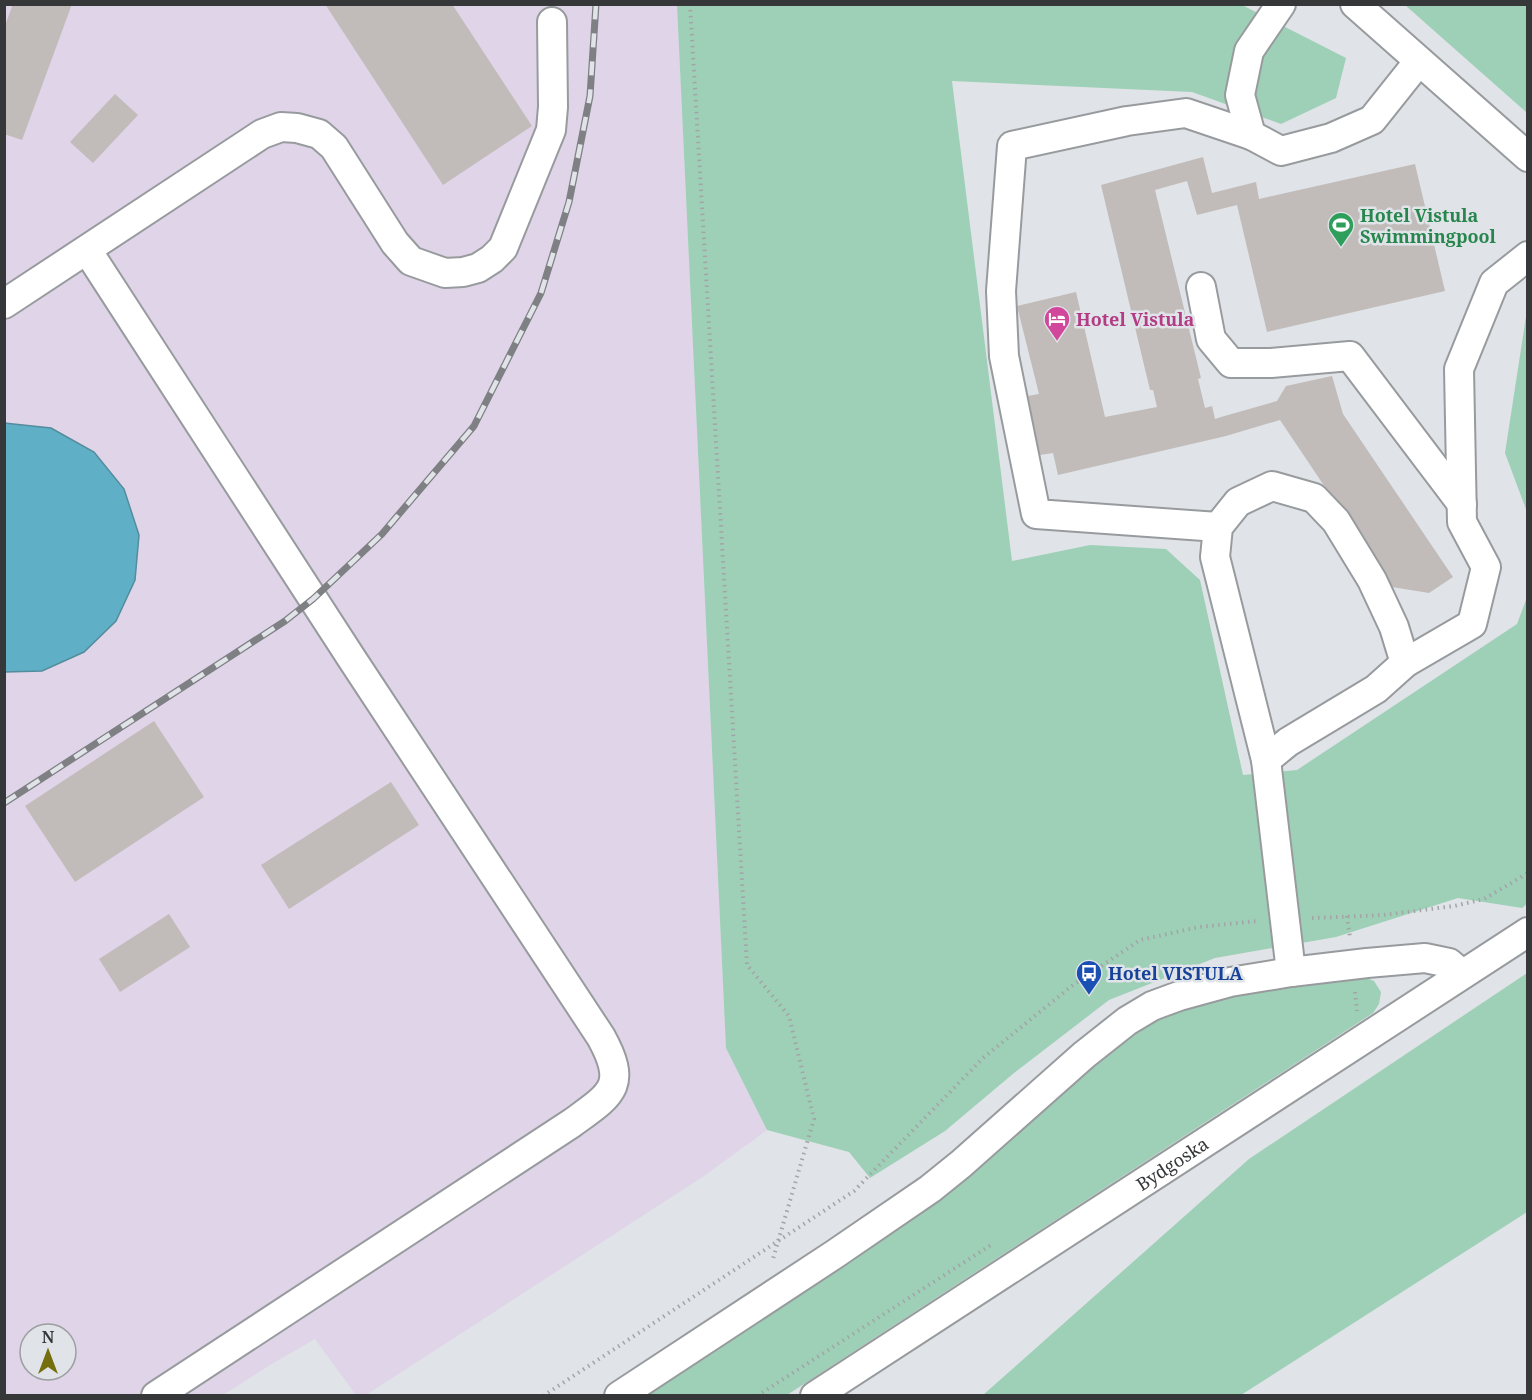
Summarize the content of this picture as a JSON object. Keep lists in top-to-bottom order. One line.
{"streets":{"street":["Bydgoska"]},"places":{"sports":["Hotel Vistula Swimmingpool"],"hotel":["Hotel Vistula"],"bus stop":["Hotel VISTULA"]},"north":"top"}
